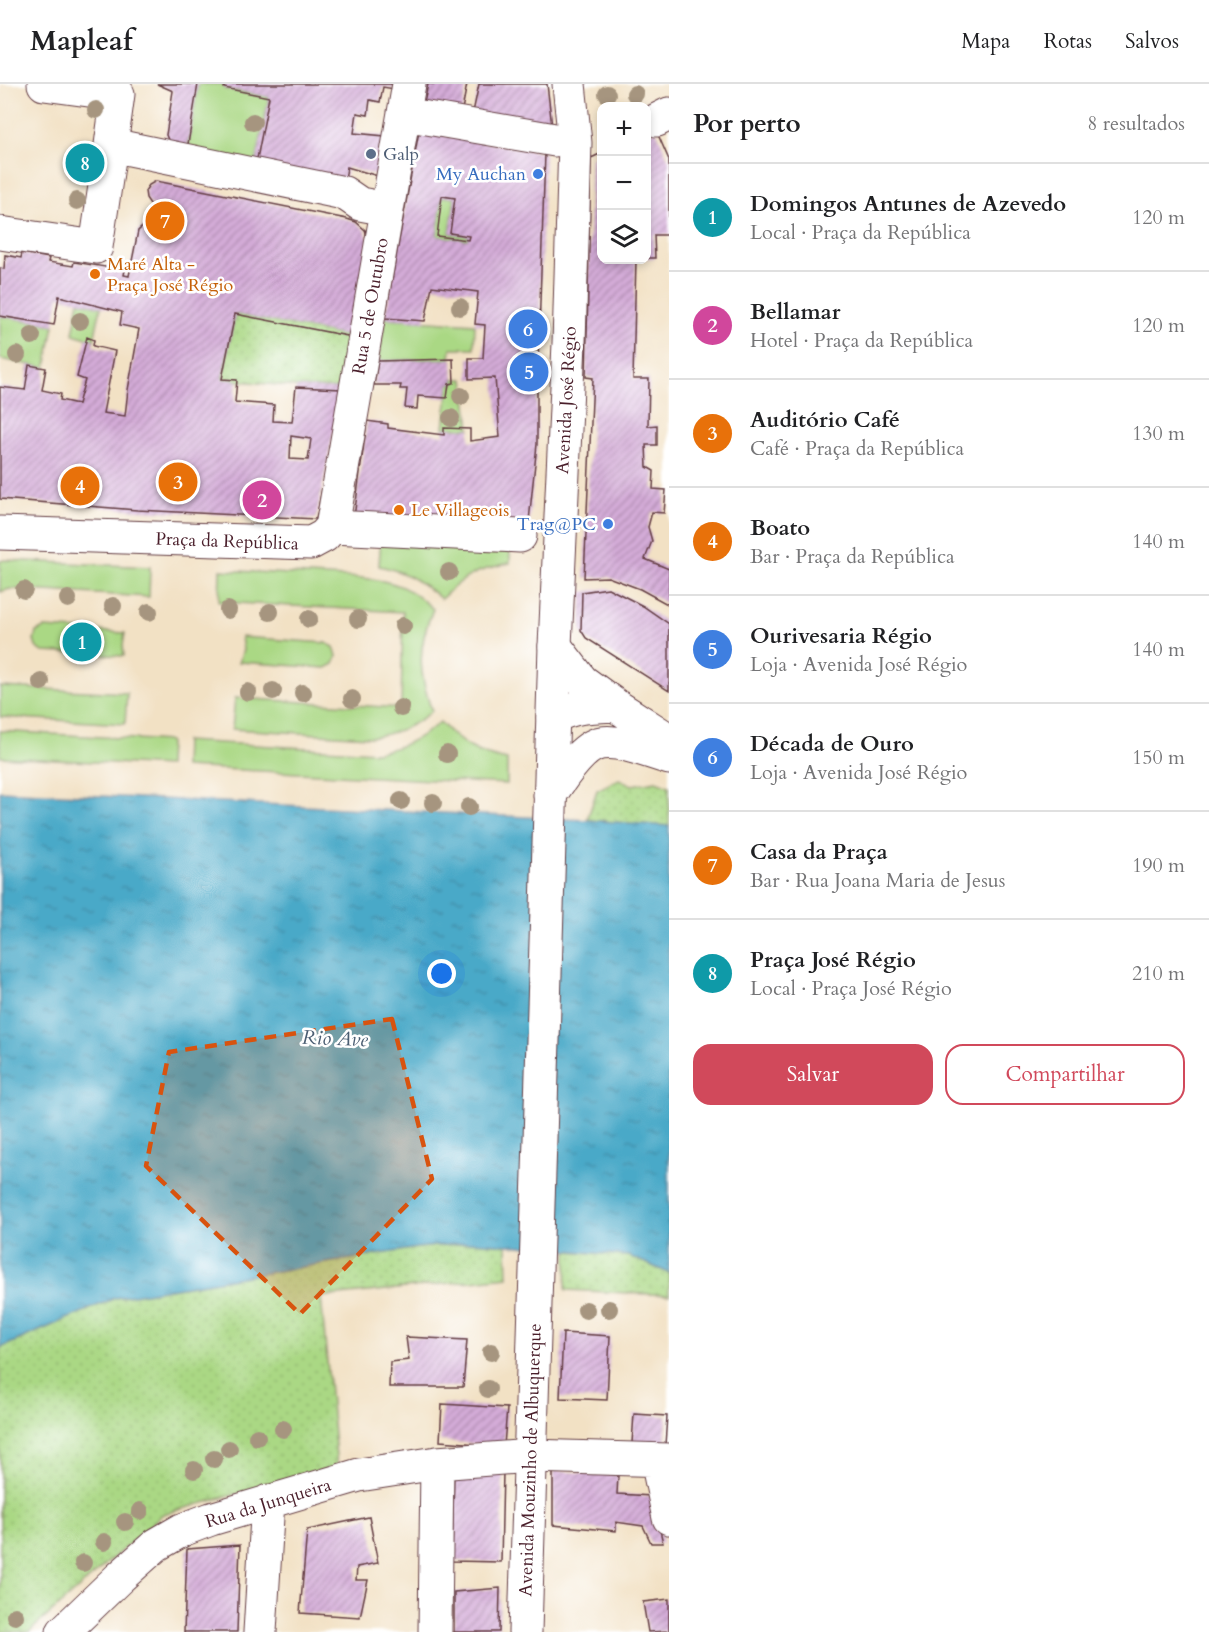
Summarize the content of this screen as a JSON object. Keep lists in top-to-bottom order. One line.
{"streets":{"street":["Rua 5 de Outubro","Avenida José Régio","Praça da República","Avenida Mouzinho de Albuquerque","Rua da Junqueira"]},"crossings":[["Rua 5 de Outubro","Praça da República"],["Avenida José Régio","Avenida Mouzinho de Albuquerque"],["Avenida Mouzinho de Albuquerque","Rua da Junqueira"]],"water":["Rio Ave"],"places":["Galp","My Auchan","Maré Alta - Praça José Régio","Le Villageois","Trag@PC"],"page":{"header":"Mapleaf","nav":["Mapa","Rotas","Salvos"],"heading":["Por perto","8 resultados"],"map_buttons":["+","−"],"pins":["8","7","6","5","3","4","2","1"],"list":[{"mark":"1","name":"Domingos Antunes de Azevedo","note":"Local · Praça da República","value":"120 m"},{"mark":"2","name":"Bellamar","note":"Hotel · Praça da República","value":"120 m"},{"mark":"3","name":"Auditório Café","note":"Café · Praça da República","value":"130 m"},{"mark":"4","name":"Boato","note":"Bar · Praça da República","value":"140 m"},{"mark":"5","name":"Ourivesaria Régio","note":"Loja · Avenida José Régio","value":"140 m"},{"mark":"6","name":"Década de Ouro","note":"Loja · Avenida José Régio","value":"150 m"},{"mark":"7","name":"Casa da Praça","note":"Bar · Rua Joana Maria de Jesus","value":"190 m"},{"mark":"8","name":"Praça José Régio","note":"Local · Praça José Régio","value":"210 m"}],"buttons":["Salvar","Compartilhar"]}}
